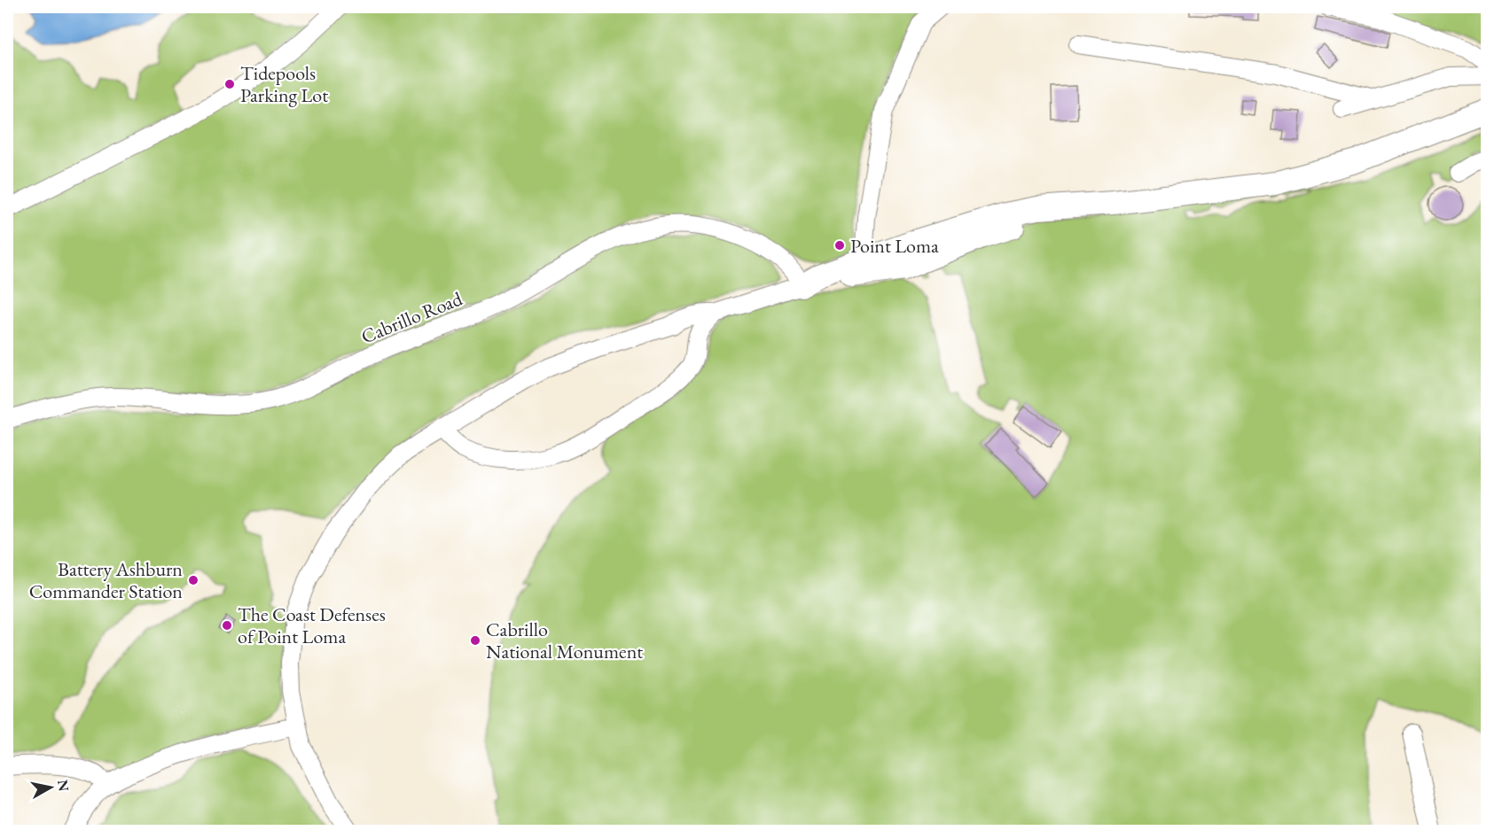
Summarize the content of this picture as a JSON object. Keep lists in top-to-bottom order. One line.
{"streets":{"street":["Cabrillo Road"]},"places":["Tidepools Parking Lot","Point Loma","Battery Ashburn Commander Station","The Coast Defenses of Point Loma","Cabrillo National Monument"],"north":"right"}
